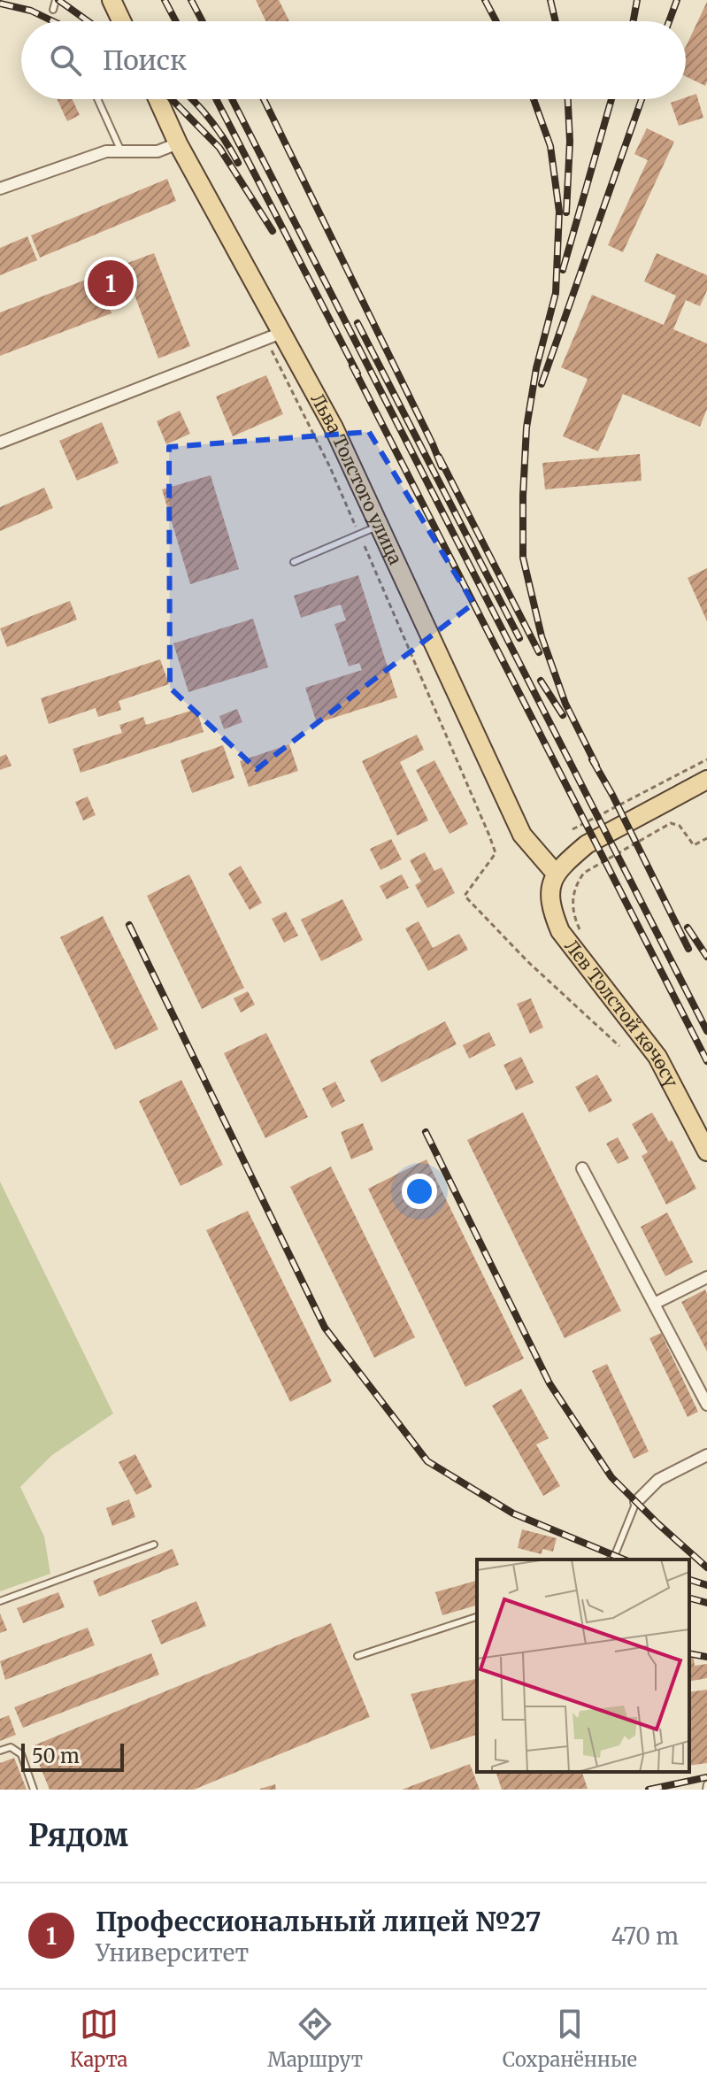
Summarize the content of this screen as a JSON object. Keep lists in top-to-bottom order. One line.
{"streets":{"main road":["Льва Толстого улица","Лев Толстой көчөсү"]},"crossings":[["Льва Толстого улица","Лев Толстой көчөсү"]],"scale_bar":"50 m","page":{"search":"Поиск","pins":"1","scale":"50 m","heading":"Рядом","list":[{"mark":"1","name":"Профессиональный лицей №27","note":"Университет","value":"470 m"}],"nav":["Карта","Маршрут","Сохранённые"]}}
